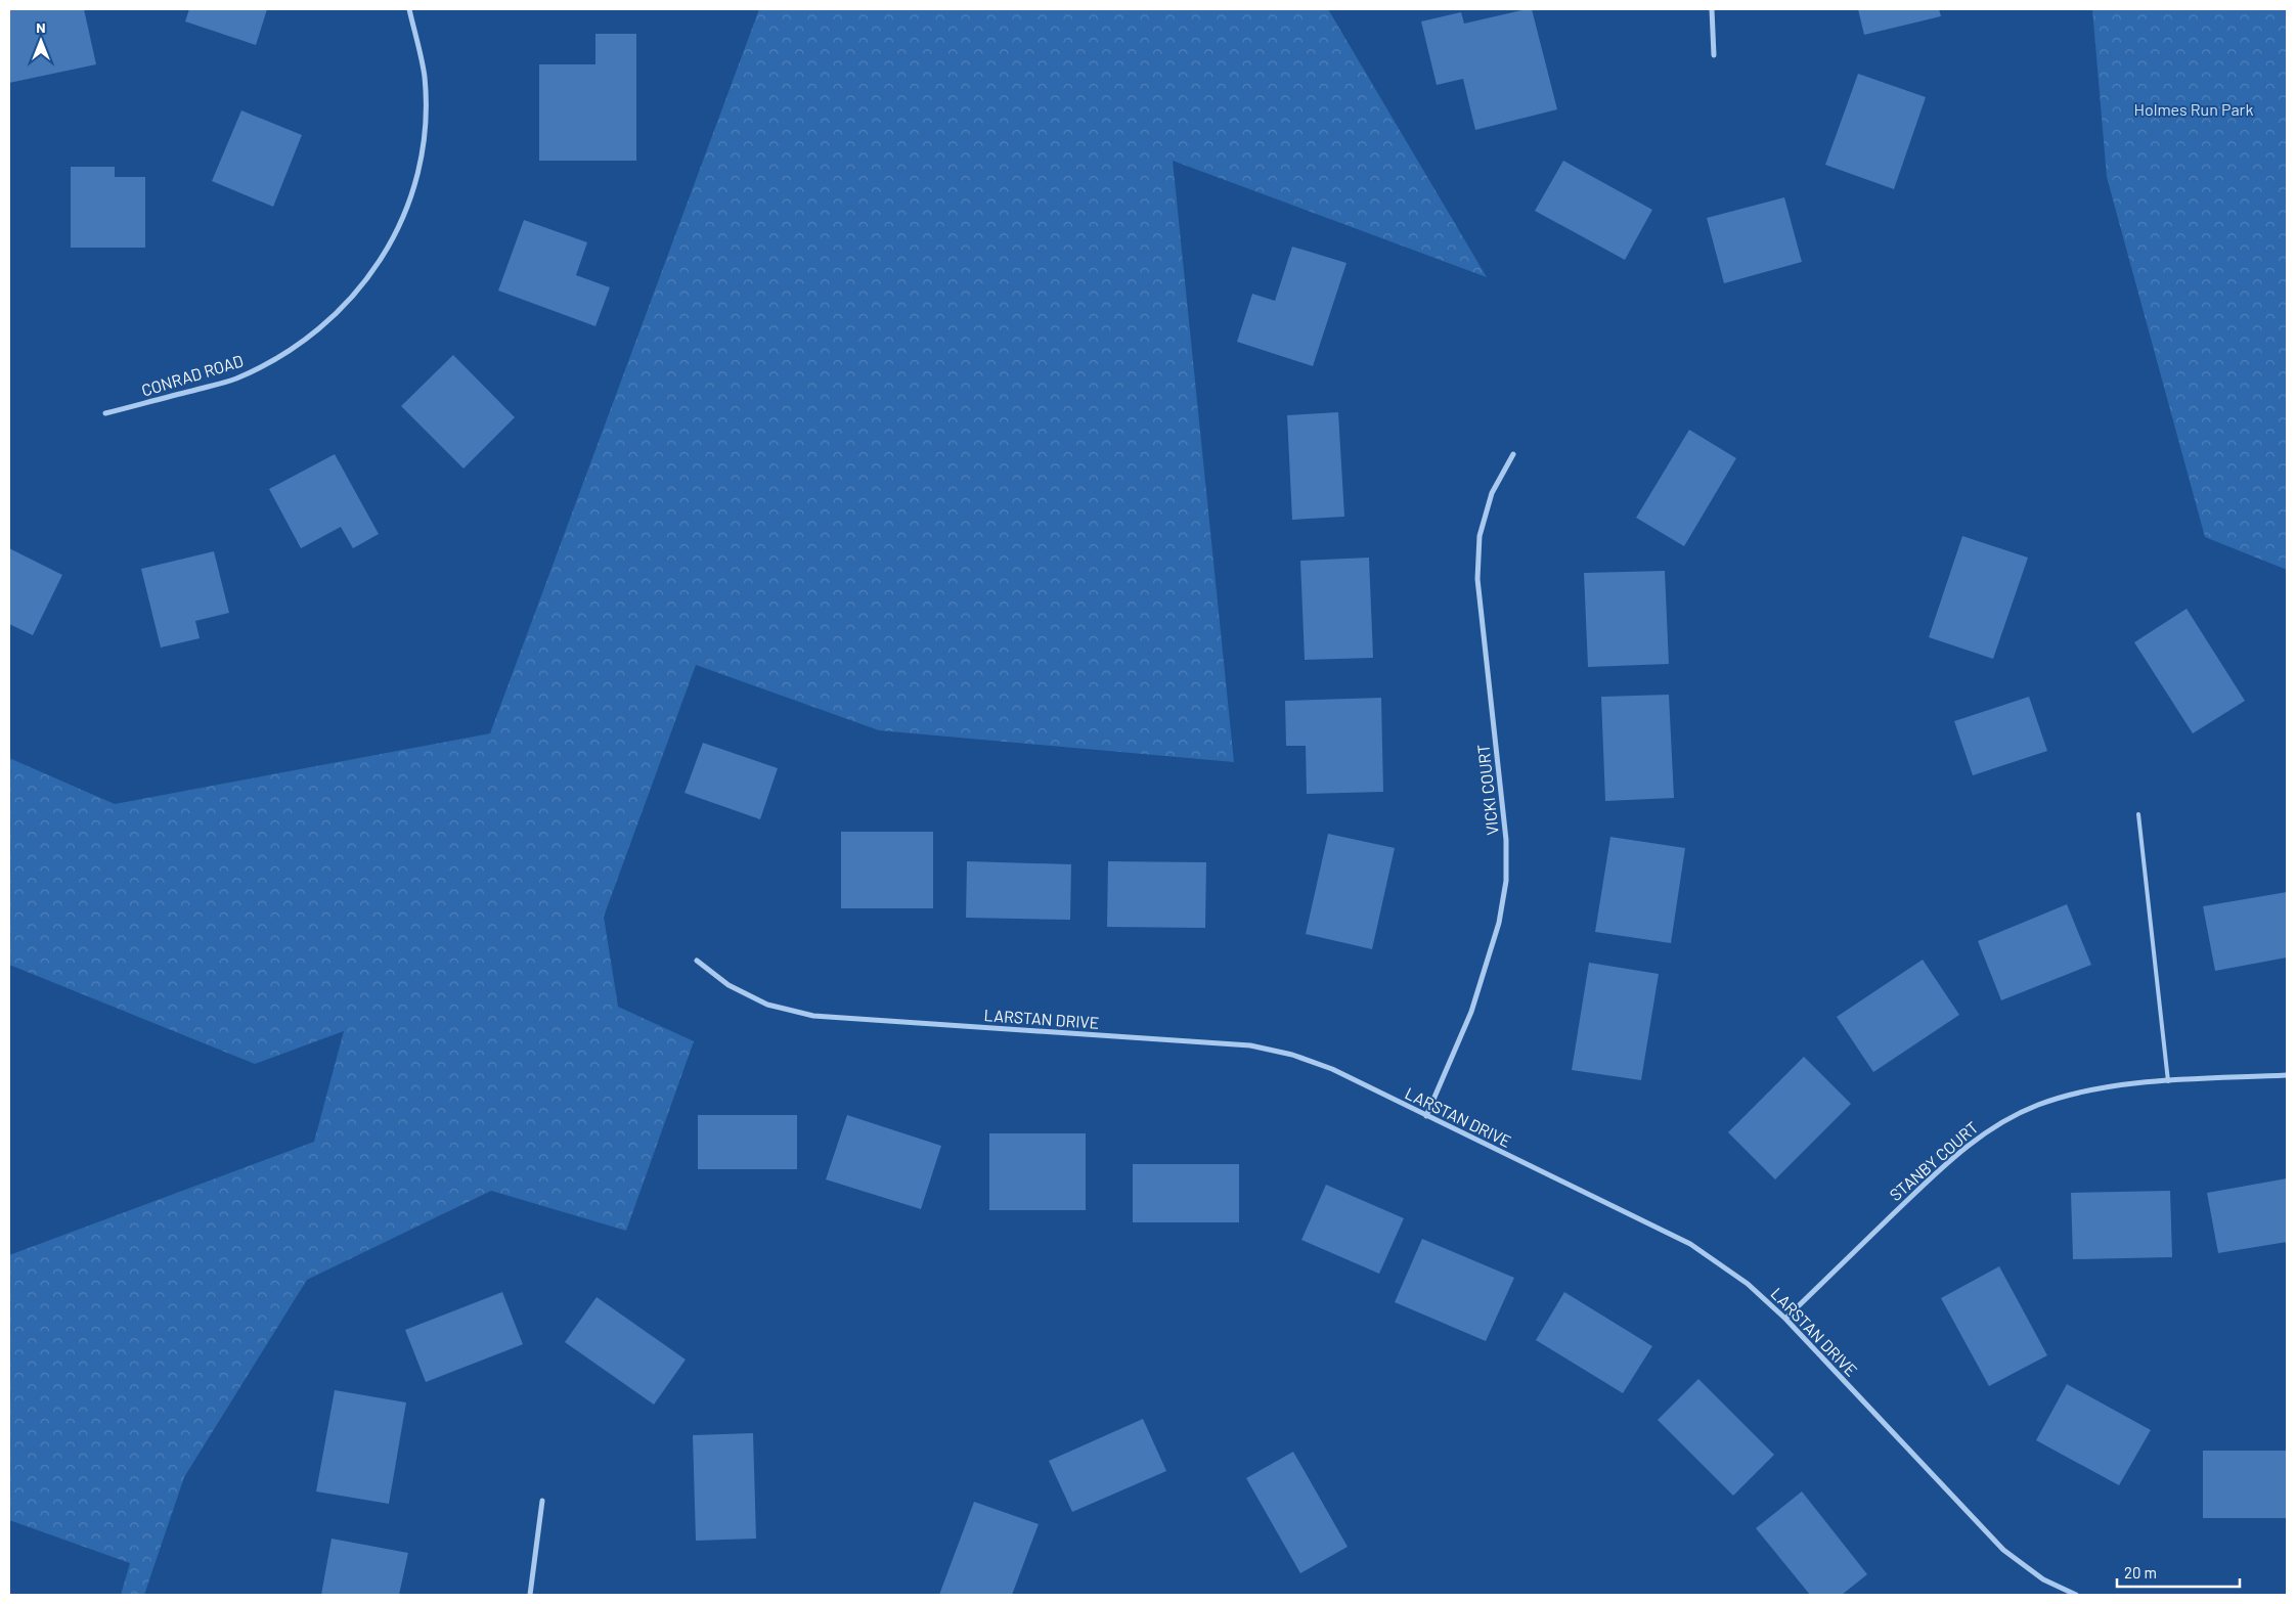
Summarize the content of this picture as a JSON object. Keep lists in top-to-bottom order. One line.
{"streets":{"street":["CONRAD ROAD","VICKI COURT","LARSTAN DRIVE","STANBY COURT"]},"crossings":[["VICKI COURT","LARSTAN DRIVE"],["LARSTAN DRIVE","STANBY COURT"]],"parks":["Holmes Run Park"],"scale_bar":"20 m","north":"top"}
